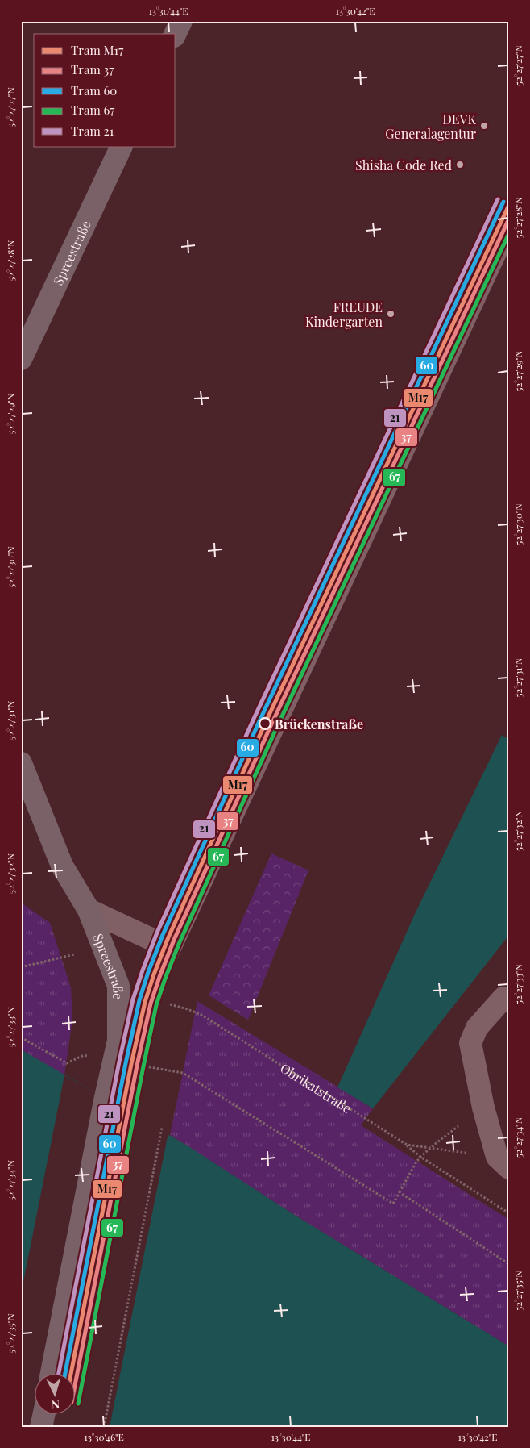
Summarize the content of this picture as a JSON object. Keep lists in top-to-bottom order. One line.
{"streets":{"main road":["Spreestraße"],"path":["Obrikatstraße"]},"places":["DEVK Generalagentur","Shisha Code Red","FREUDE Kindergarten","Brückenstraße"],"lines":["tram line 21","tram line 60","tram line M17","tram line 37","tram line 67"],"legend":["Tram M17","Tram 37","Tram 60","Tram 67","Tram 21"],"north":"bottom","coordinates":["13°30'44\"E","13°30'42\"E","52°27'27\"N","52°27'28\"N","52°27'29\"N","52°27'30\"N","52°27'31\"N","52°27'32\"N","52°27'33\"N","52°27'34\"N","52°27'35\"N","13°30'46\"E"]}
